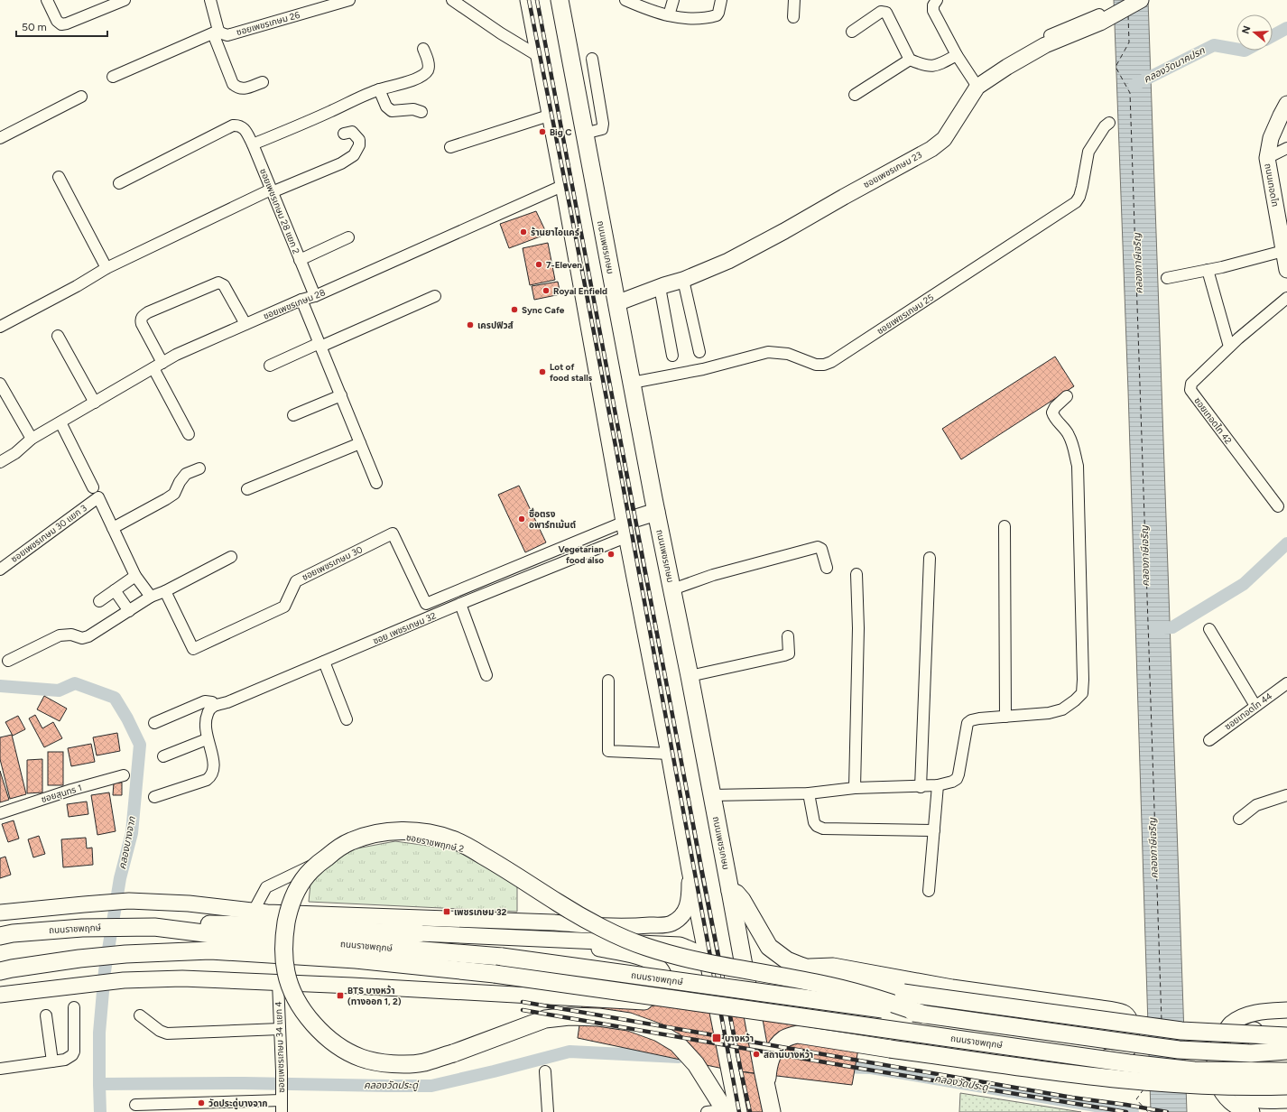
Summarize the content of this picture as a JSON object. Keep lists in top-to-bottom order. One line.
{"streets":{"main road":["ซอยเพชรเกษม 23","ถนนเทอดไท","ถนนเพชรเกษม","ถนนราชพฤกษ์"],"street":["ซอยเพชรเกษม 26","ซอยเพชรเกษม 28 แยก 2","ซอยเพชรเกษม 28","ซอยเพชรเกษม 25","ซอยเทอดไท 42","ซอยเพชรเกษม 30 แยก 3","ซอยเพชรเกษม 30","ซอย เพชรเกษม 32","ซอยเทอดไท 44","ซอยสุนทร 1","ซอยราชพฤกษ์ 2","ซอยเพชรเกษม 34 แยก 4"]},"crossings":[["ซอยเพชรเกษม 23","ถนนเพชรเกษม"],["ซอยเพชรเกษม 28 แยก 2","ซอยเพชรเกษม 28"],["ถนนเพชรเกษม","ซอยเพชรเกษม 25"],["ซอยเพชรเกษม 30","ซอย เพชรเกษม 32"]],"water":["คลองวัดนาคปรก","คลองภาษีเจริญ","คลองบางจาก","คลองวัดประดู่"],"places":{"other":["Big C","ร้านยาไอแคร์","7-Eleven","Royal Enfield","Sync Cafe","เครปฟิวส์","Lot of food stalls","ซื่อตรง อพาร์ทเม้นต์","Vegetarian food also","สถานีบางหว้า","วัดประดู่บางจาก"],"transit":["เพชรเกษม 32","BTS บางหว้า (ทางออก 1, 2)","บางหว้า"]},"scale_bar":"50 m","north":"left"}
